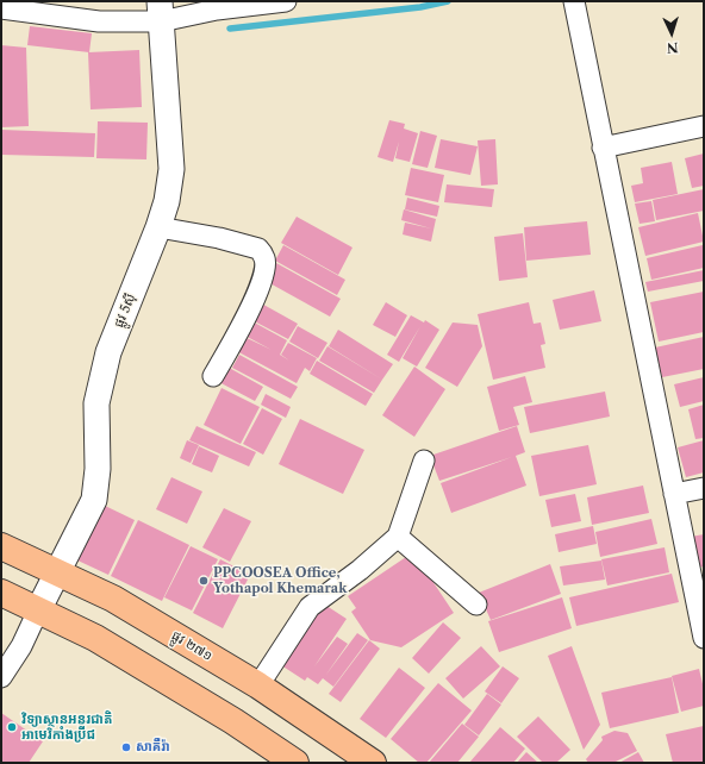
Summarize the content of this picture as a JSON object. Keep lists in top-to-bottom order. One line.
{"streets":{"main road":["ផ្លូវ ២៧១"],"street":["ផ្លូវ 5ស៊ី"]},"crossings":[["ផ្លូវ 5ស៊ី","ផ្លូវ ២៧១"]],"places":["PPCOOSEA Office, Yothapol Khemarak","វិទ្យាស្ថានអន្តរជាតិ អាមេរិកាំងប្រីជ","សាគឺរ៉ា"],"north":"bottom"}
